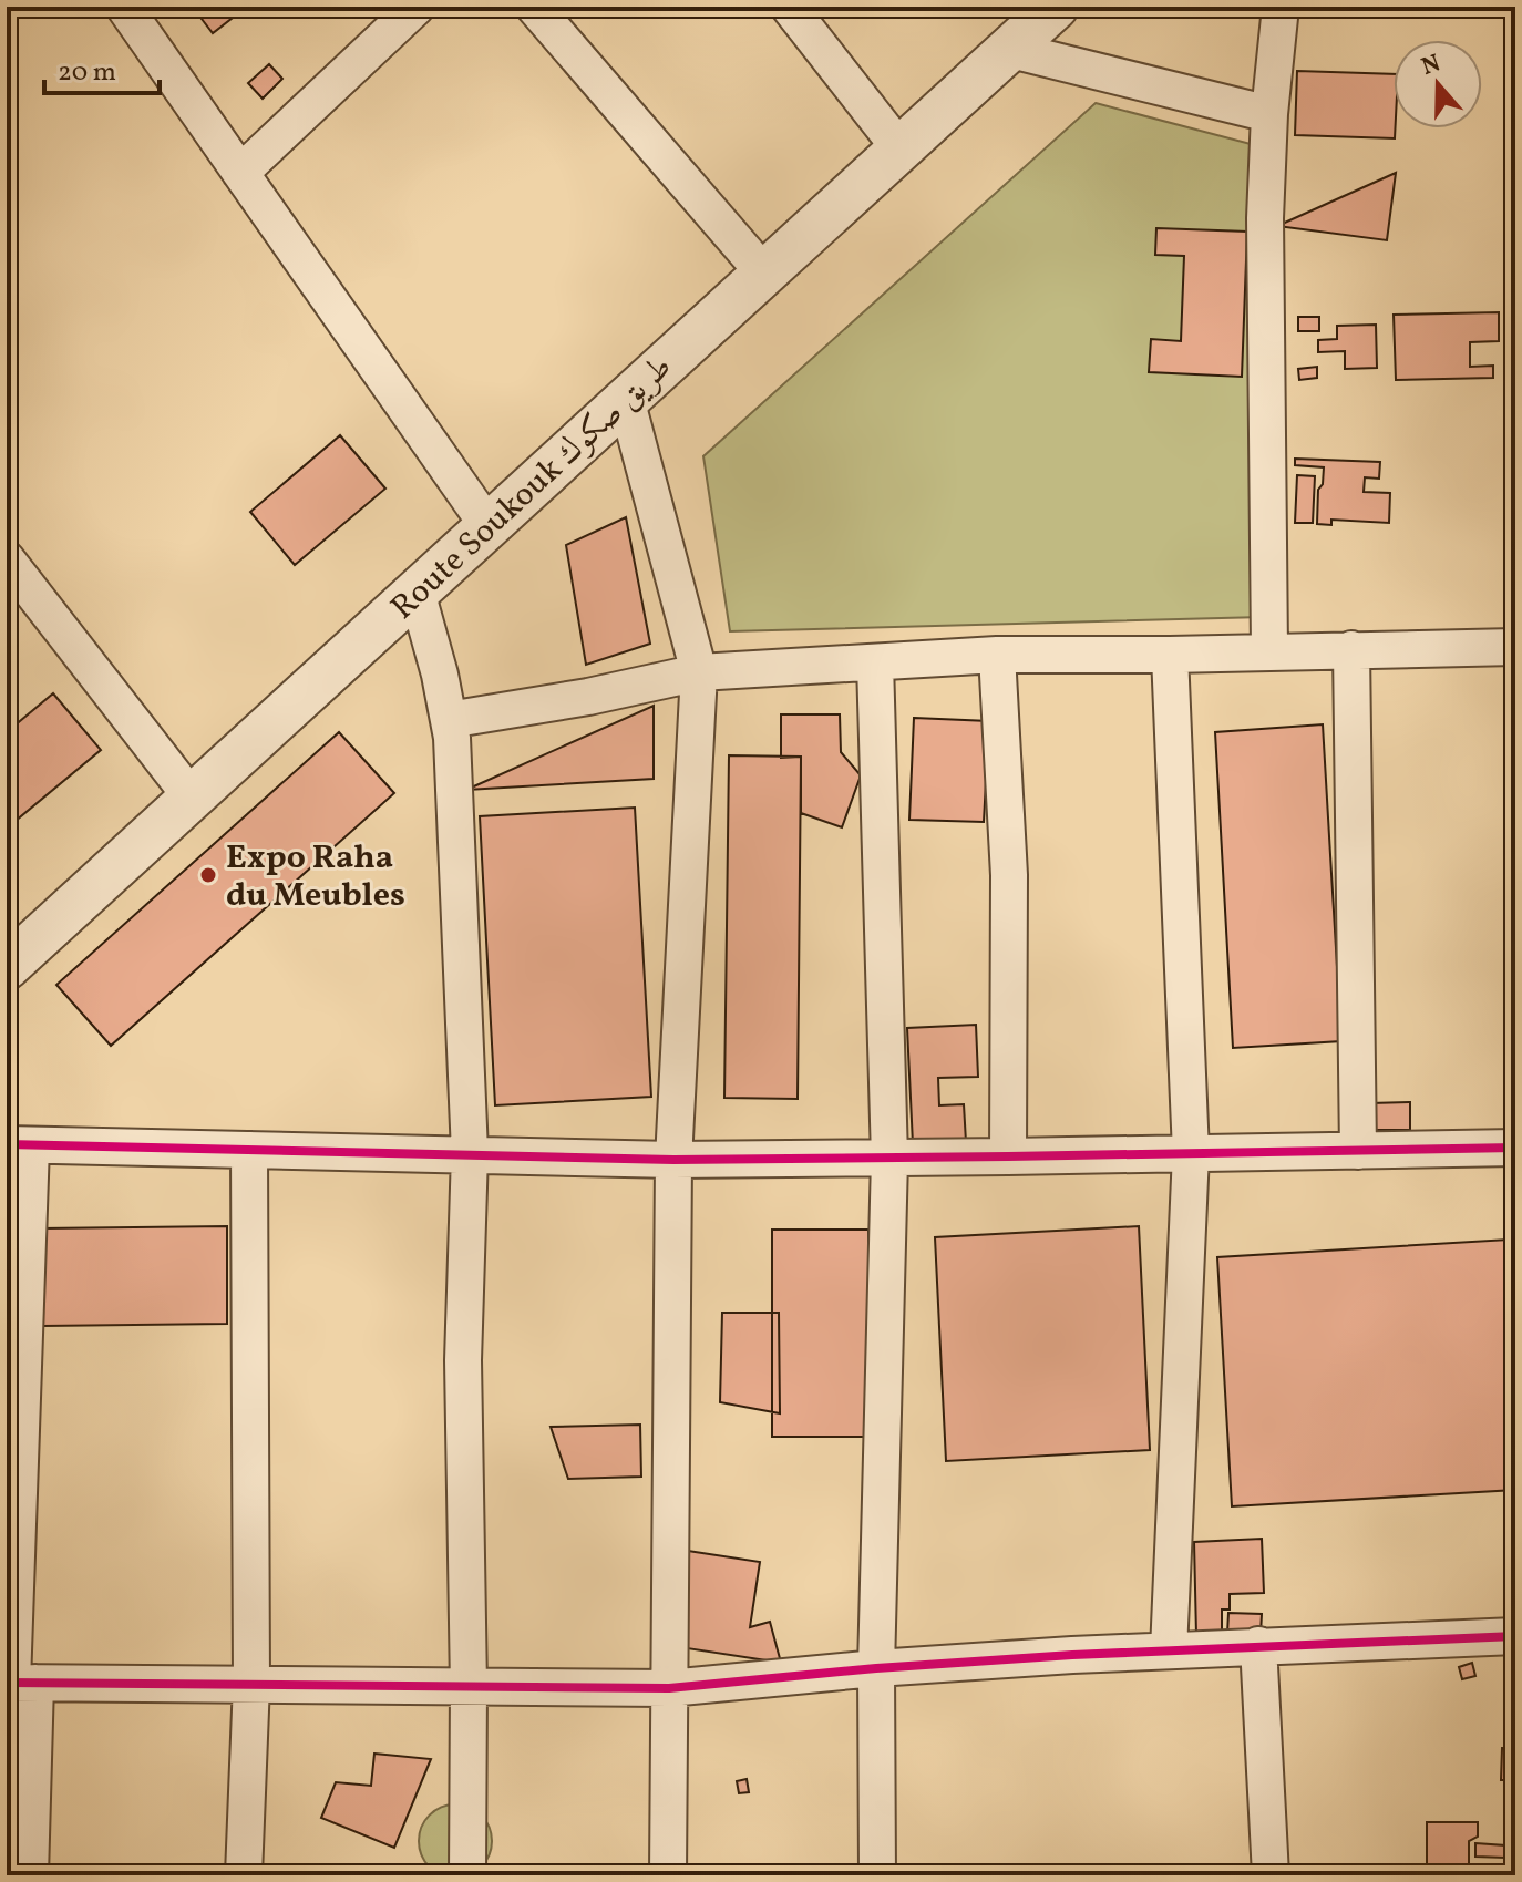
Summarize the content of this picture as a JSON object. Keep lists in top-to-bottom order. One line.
{"streets":{"street":["Route Soukouk طريق صكوك"]},"places":["Expo Raha du Meubles"],"scale_bar":"20 m","north":"top"}
